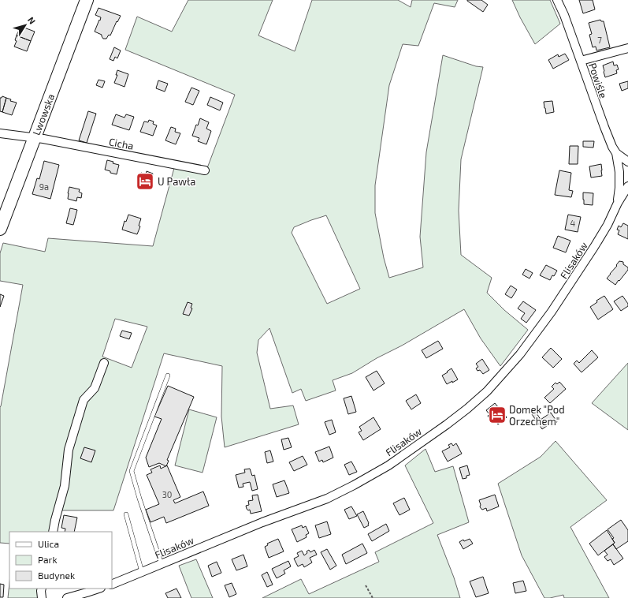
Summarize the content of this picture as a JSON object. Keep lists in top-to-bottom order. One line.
{"streets":{"main road":["Lwowska"],"street":["Powiśle","Cicha","Flisaków"]},"crossings":[["Powiśle","Flisaków"],["Lwowska","Cicha"]],"places":{"hotel":["U Pawła","Domek \"Pod Orzechem\""]},"house_numbers":["7","9a","4","30"],"legend":["Ulica","Park","Budynek"],"north":"top right"}
